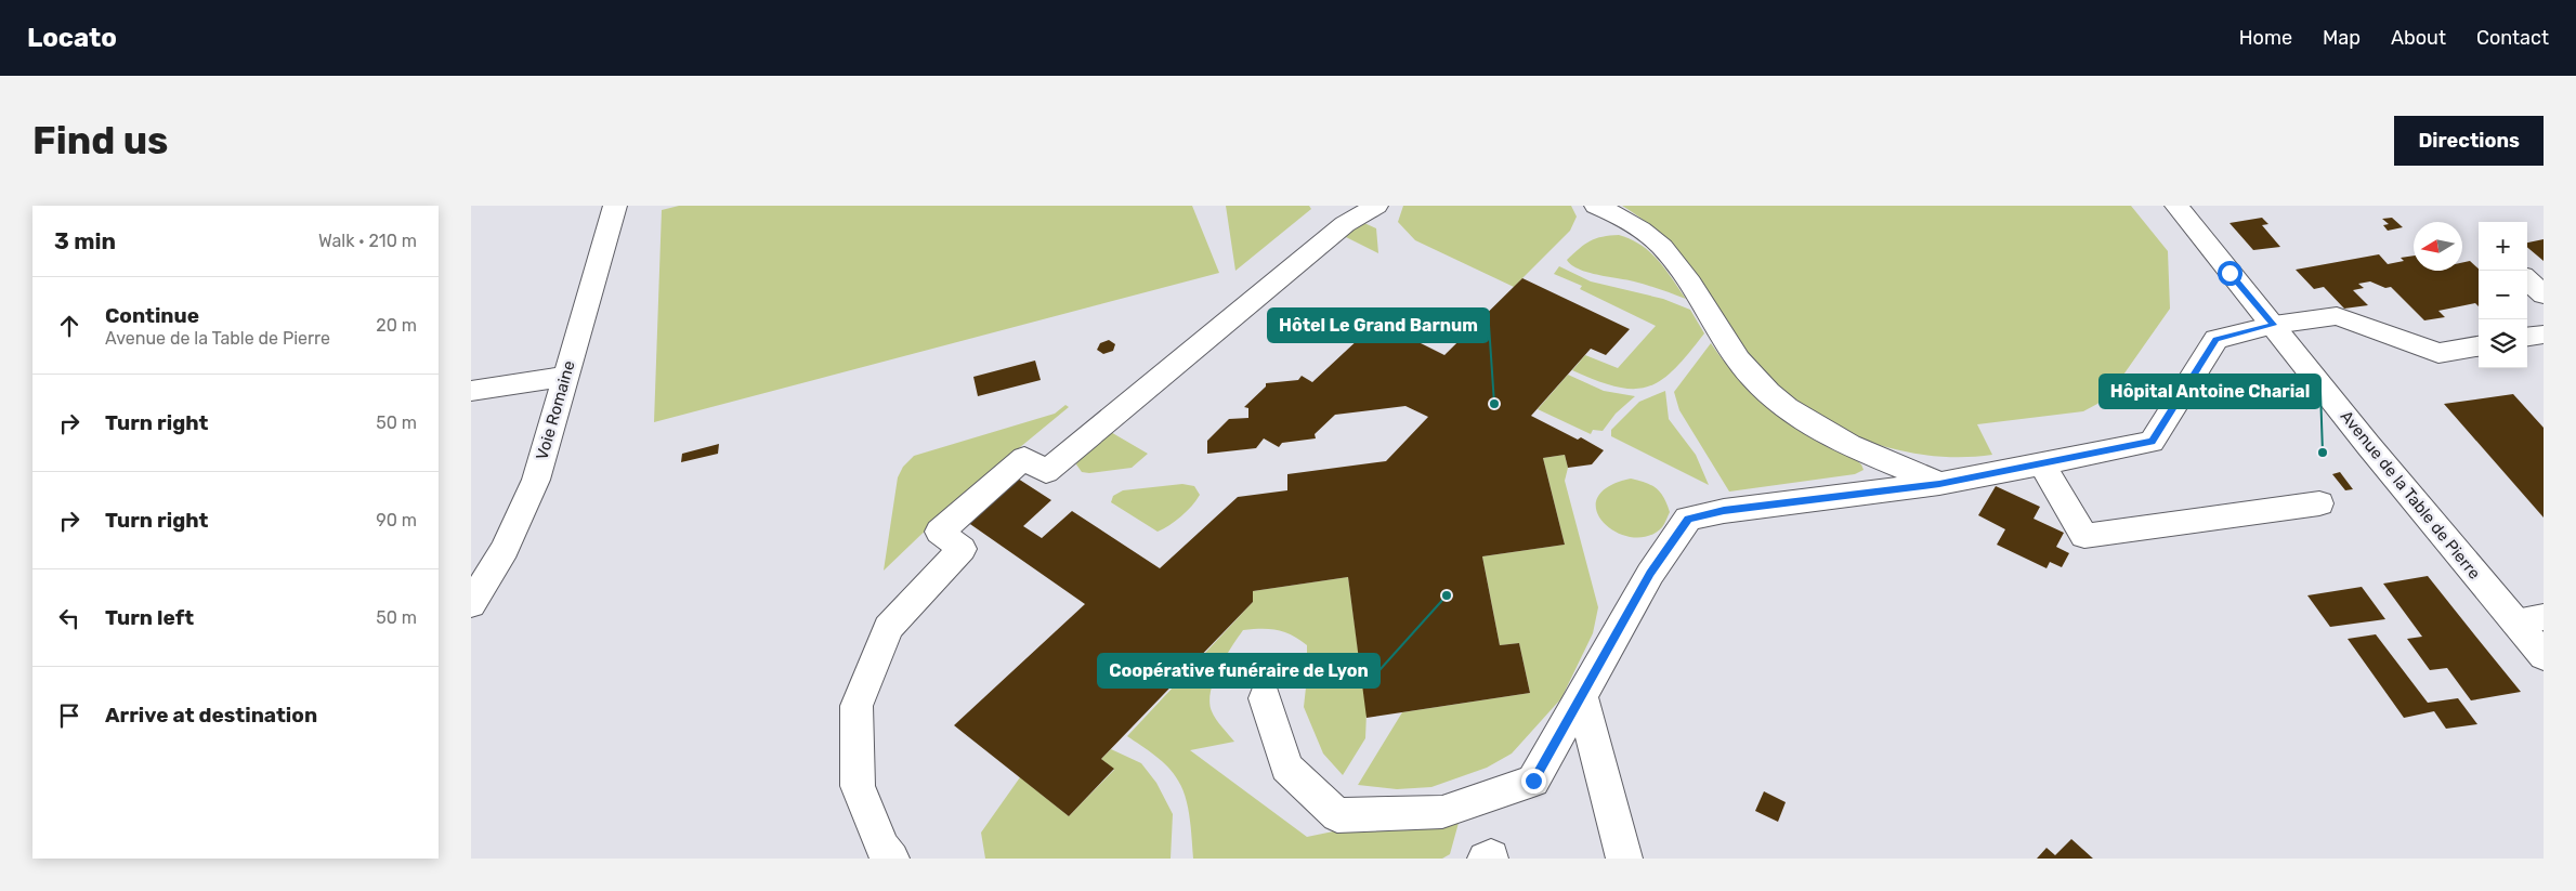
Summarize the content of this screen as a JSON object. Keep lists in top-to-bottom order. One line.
{"streets":{"street":["Voie Romaine","Avenue de la Table de Pierre"]},"places":["Hôtel Le Grand Barnum","Hôpital Antoine Charial","Coopérative funéraire de Lyon"],"north":"left","page":{"header":"Locato","nav":["Home","Map","About","Contact"],"buttons":"Directions","title":"Find us","heading":["3 min","Walk · 210 m"],"map_buttons":["+","−"],"list":[["Continue","Avenue de la Table de Pierre","20 m"],["Turn right","50 m"],["Turn right","90 m"],["Turn left","50 m"],"Arrive at destination"]}}
